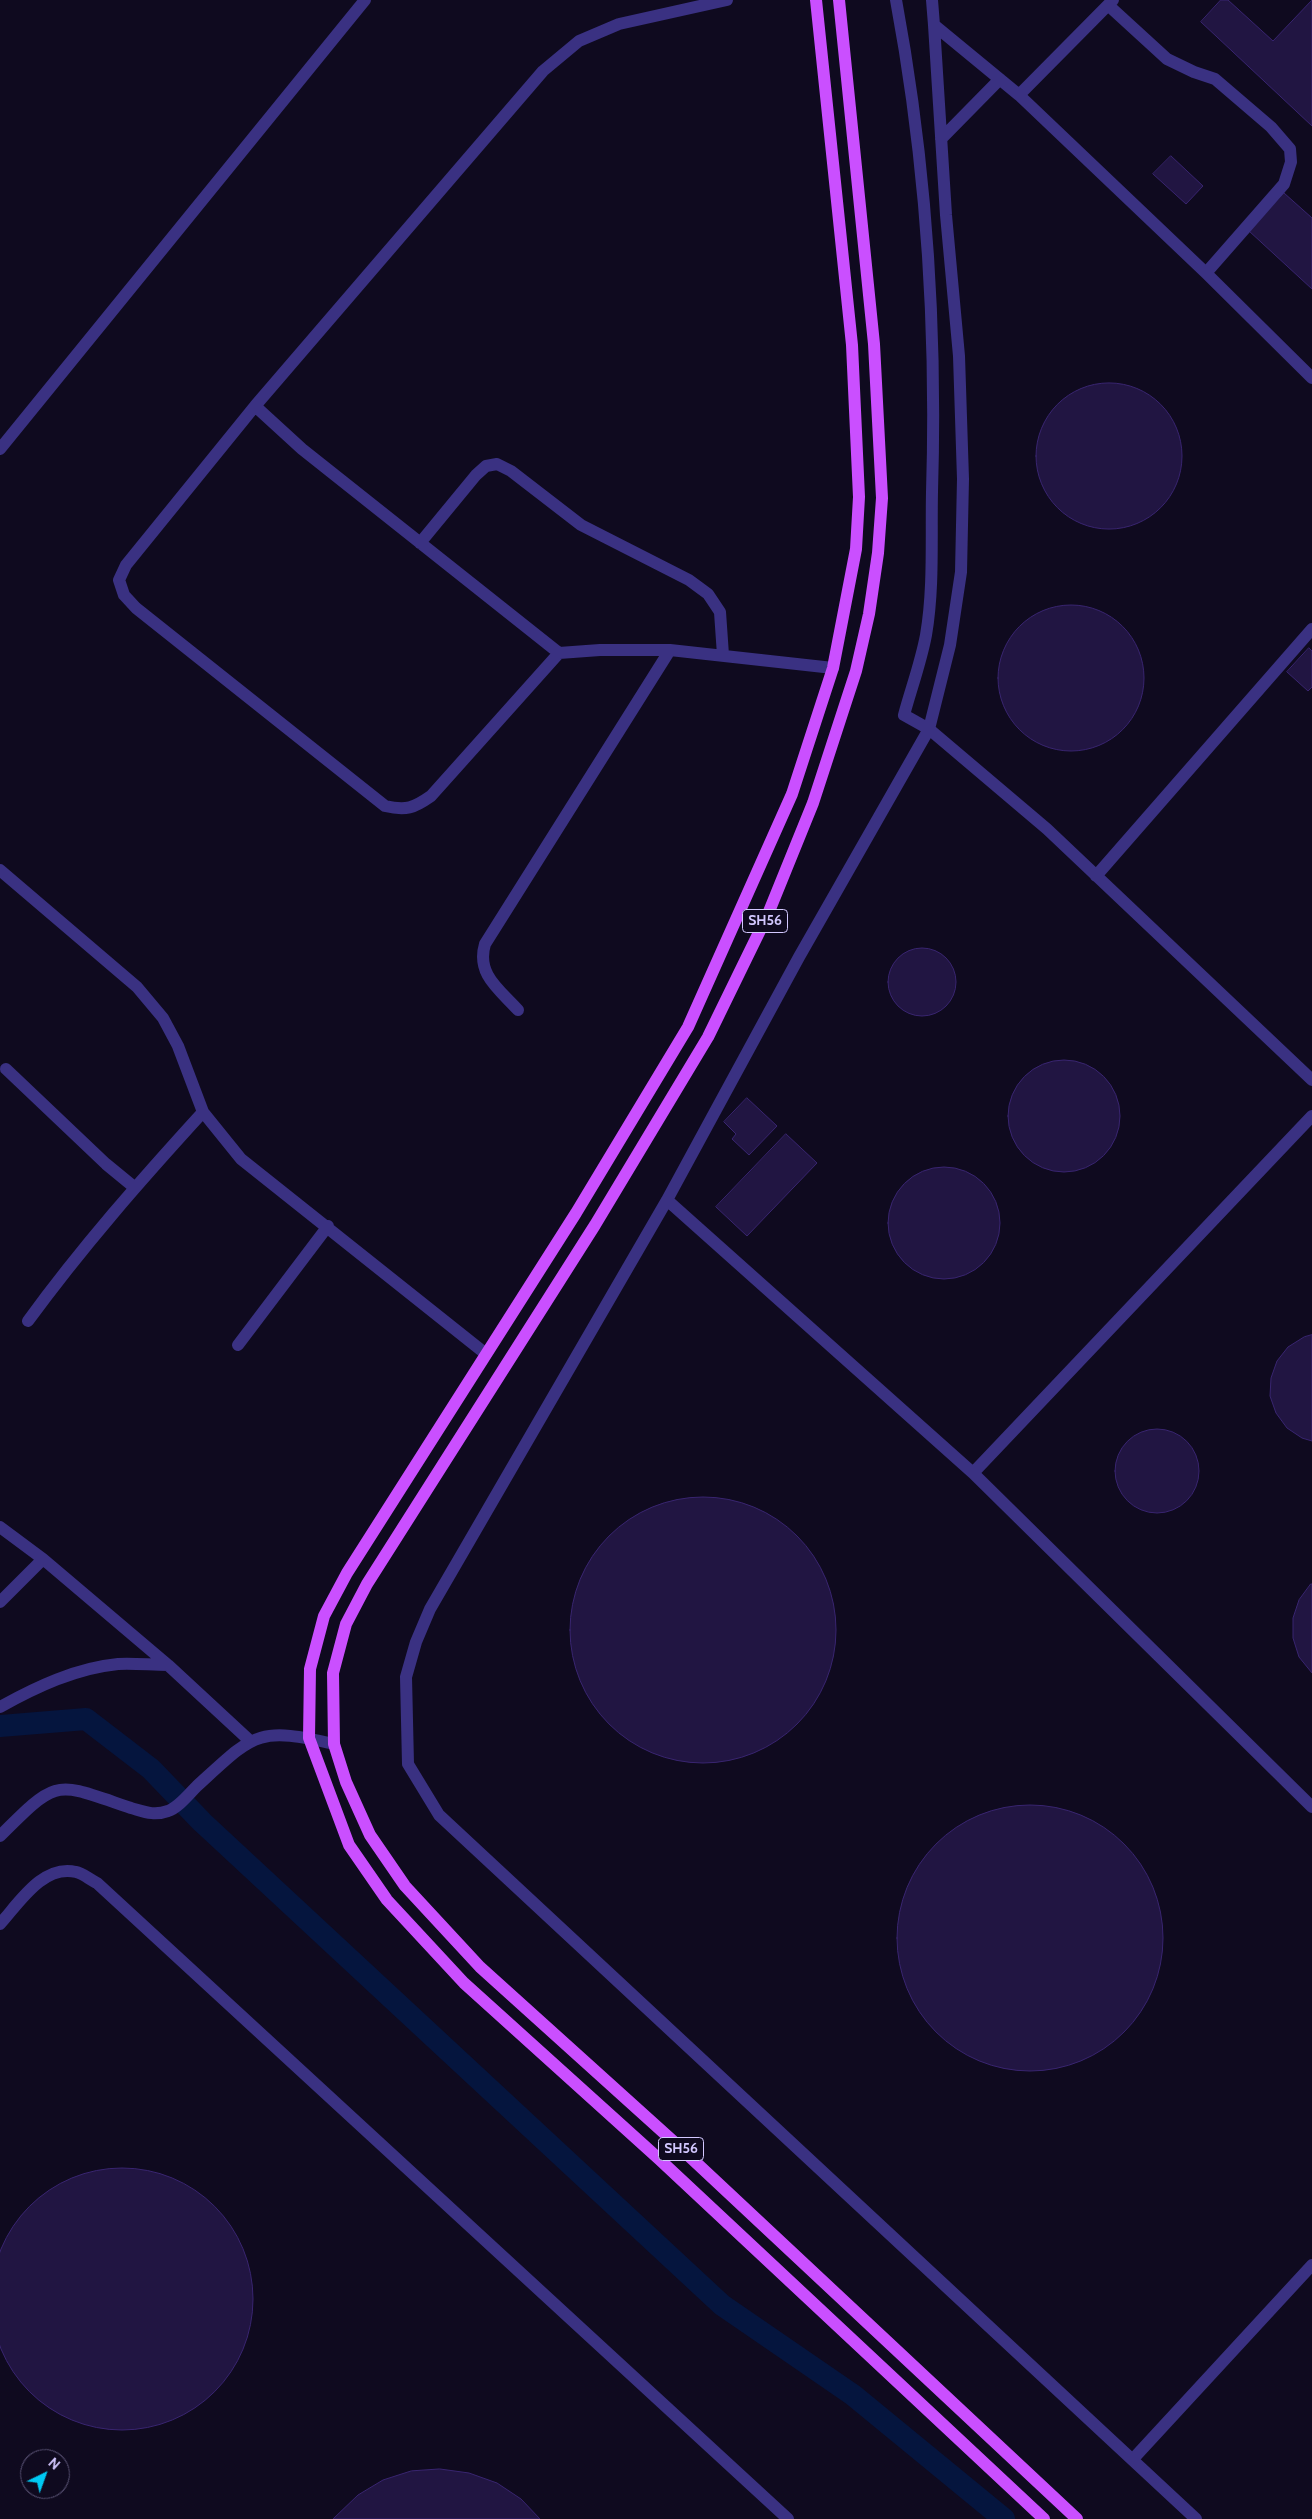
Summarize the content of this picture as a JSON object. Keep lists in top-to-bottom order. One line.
{"streets":{"main road":["SH56"]},"north":"top right"}
